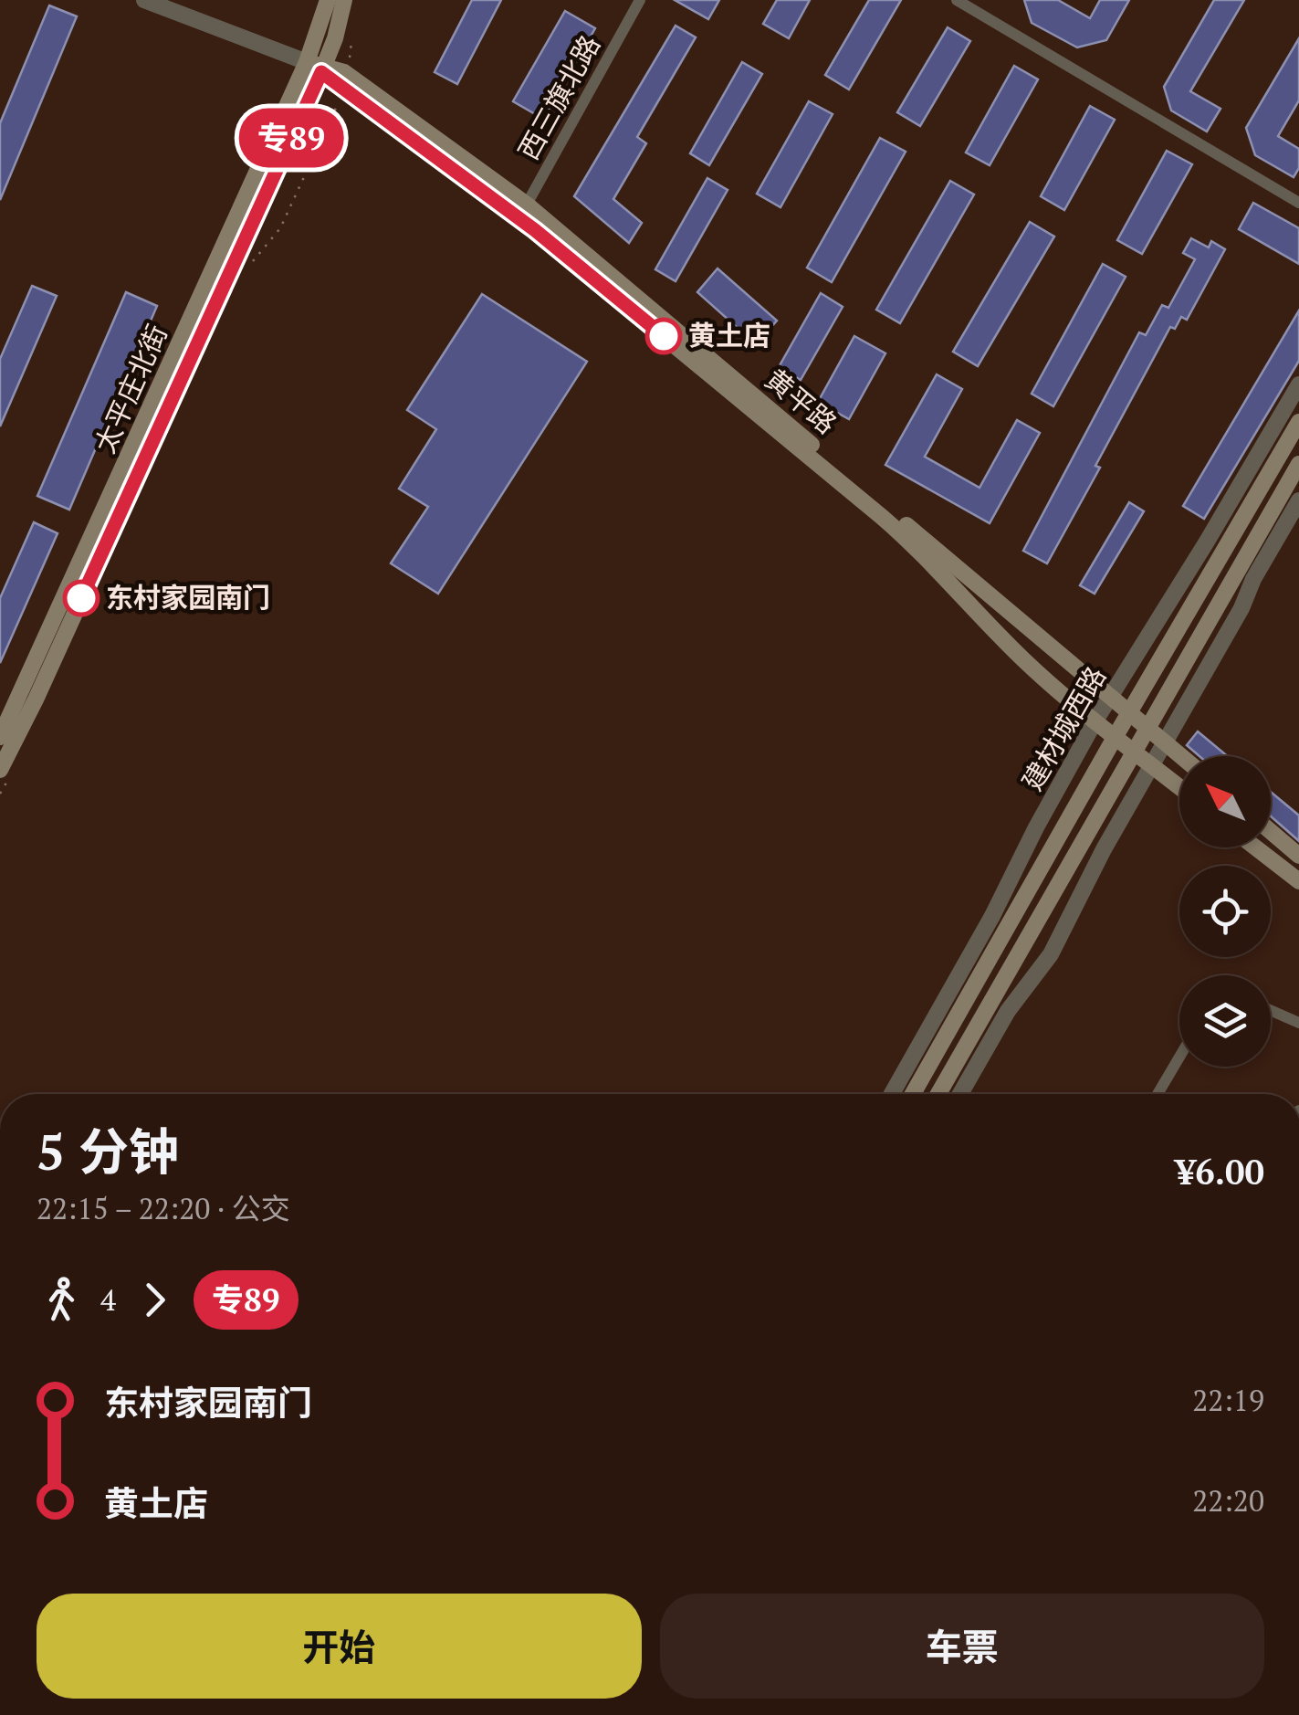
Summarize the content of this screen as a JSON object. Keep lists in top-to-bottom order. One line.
{"streets":{"main road":["太平庄北街","黄平路","建材城西路"],"street":["西三旗北路"]},"crossings":[["西三旗北路","黄平路"],["太平庄北街","黄平路"],["黄平路","建材城西路"]],"places":["黄土店","东村家园南门"],"lines":["bus line 专89"],"north":"top left","page":{"on_map":"专89","heading":["5 分钟","22:15 – 22:20 · 公交","¥6.00"],"legs":["4","专89"],"list":[{"name":"东村家园南门","value":"22:19"},{"name":"黄土店","value":"22:20"}],"buttons":["开始","车票"]}}
